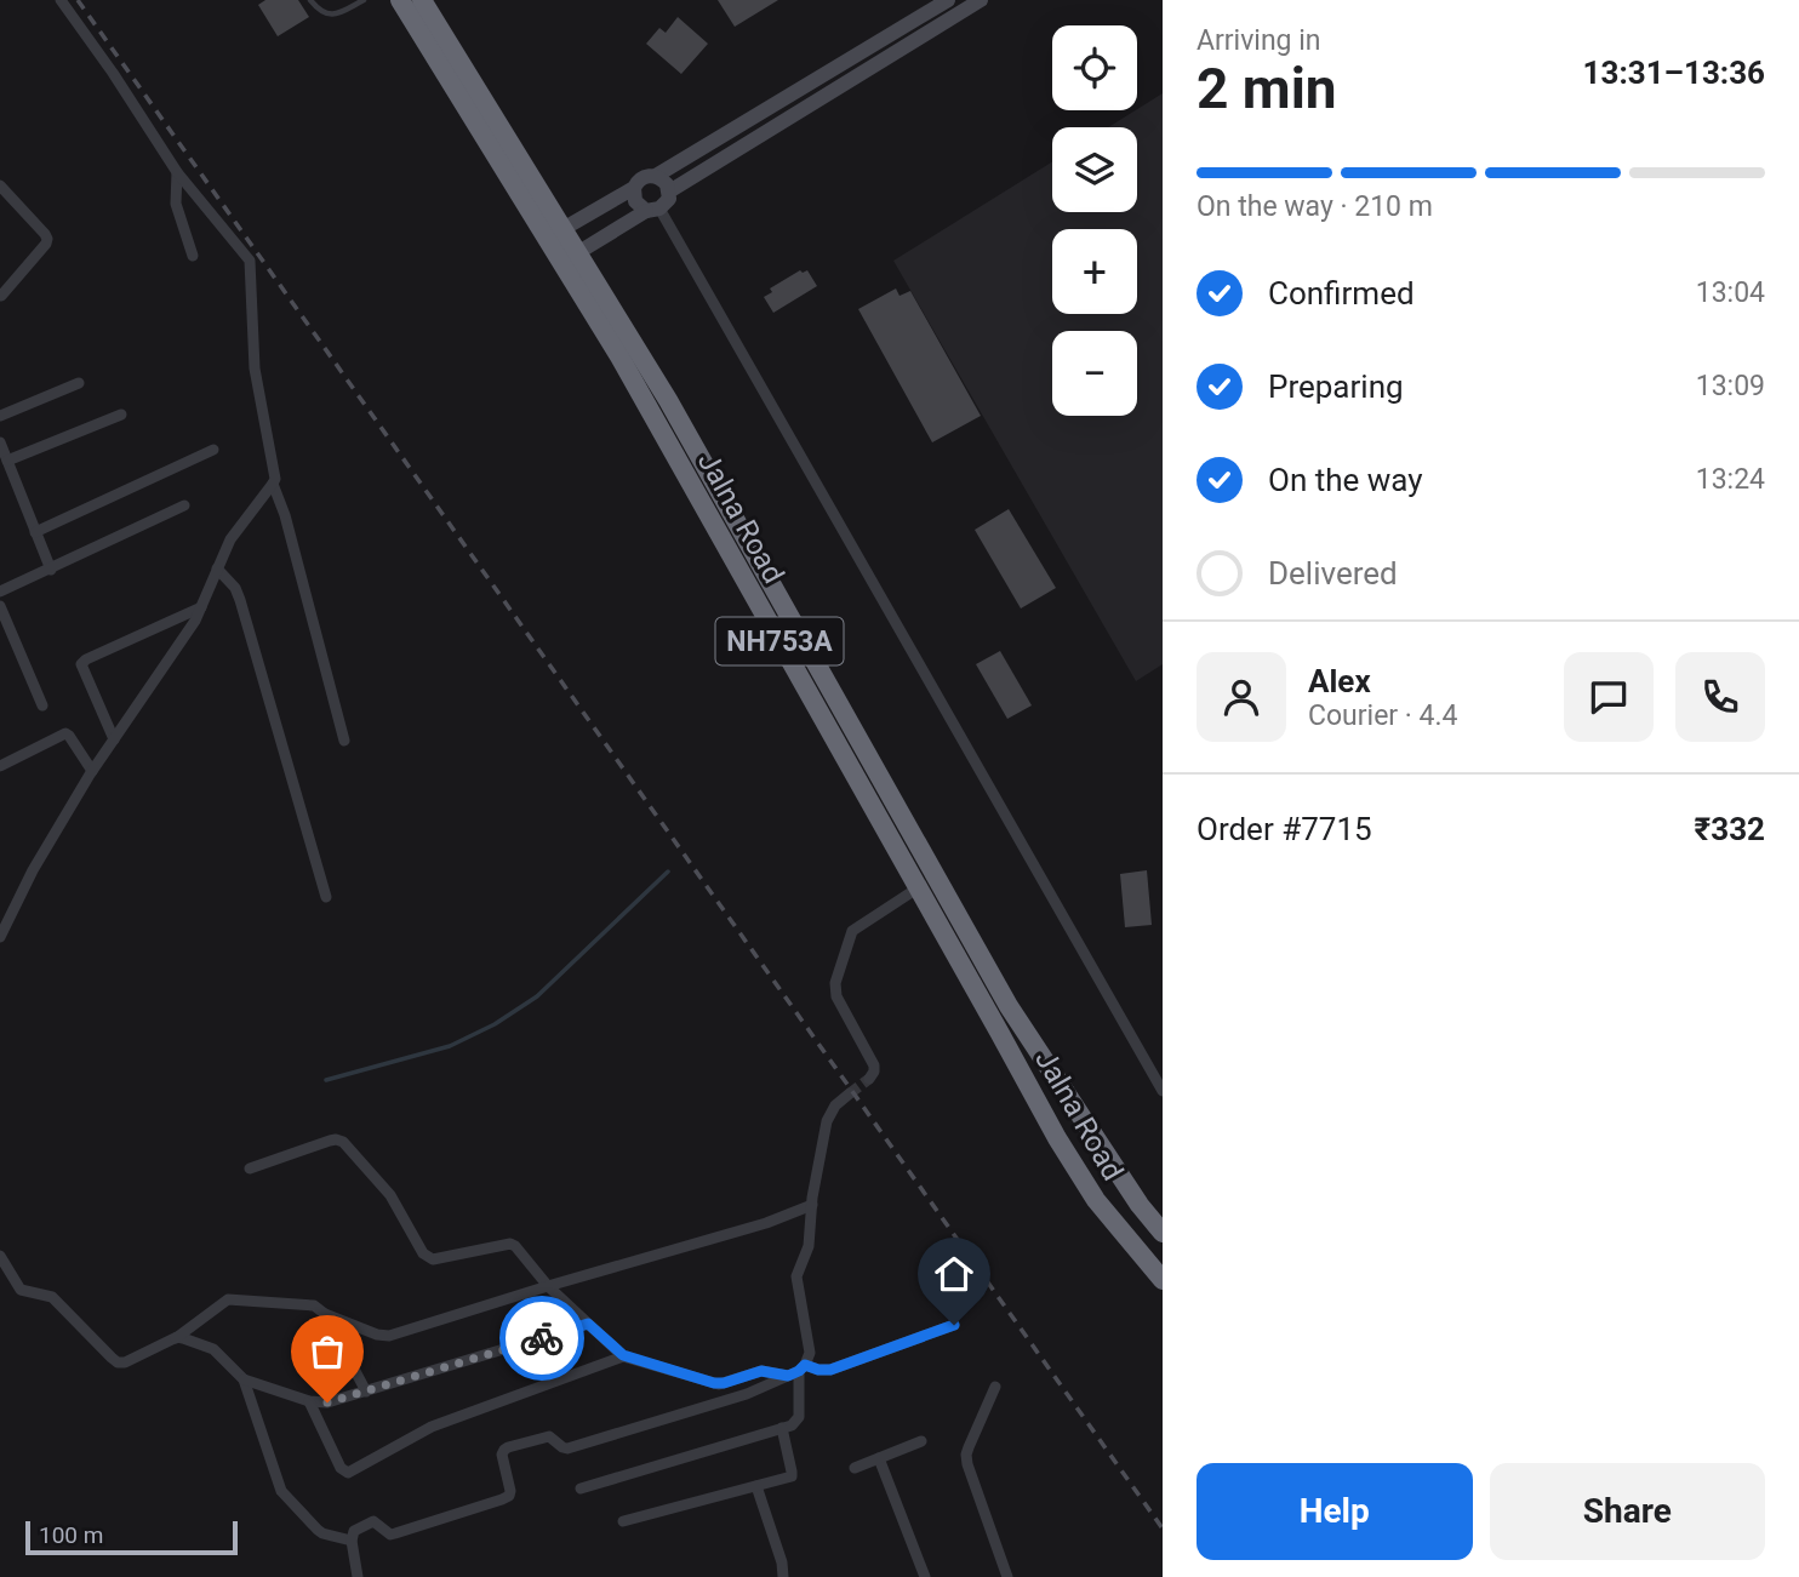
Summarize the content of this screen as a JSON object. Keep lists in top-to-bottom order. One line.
{"streets":{"highway":["Jalna Road","NH753A"]},"scale_bar":"100 m","page":{"heading":["2 min","Arriving in","13:31–13:36"],"panel":["Alex","Courier · 4.4","Order #7715","₹332"],"map_buttons":["+","−"],"bar":"On the way · 210 m","list":[["Confirmed","13:04"],["Preparing","13:09"],["On the way","13:24"],"Delivered"],"buttons":["Help","Share"],"scale":"100 m"}}
